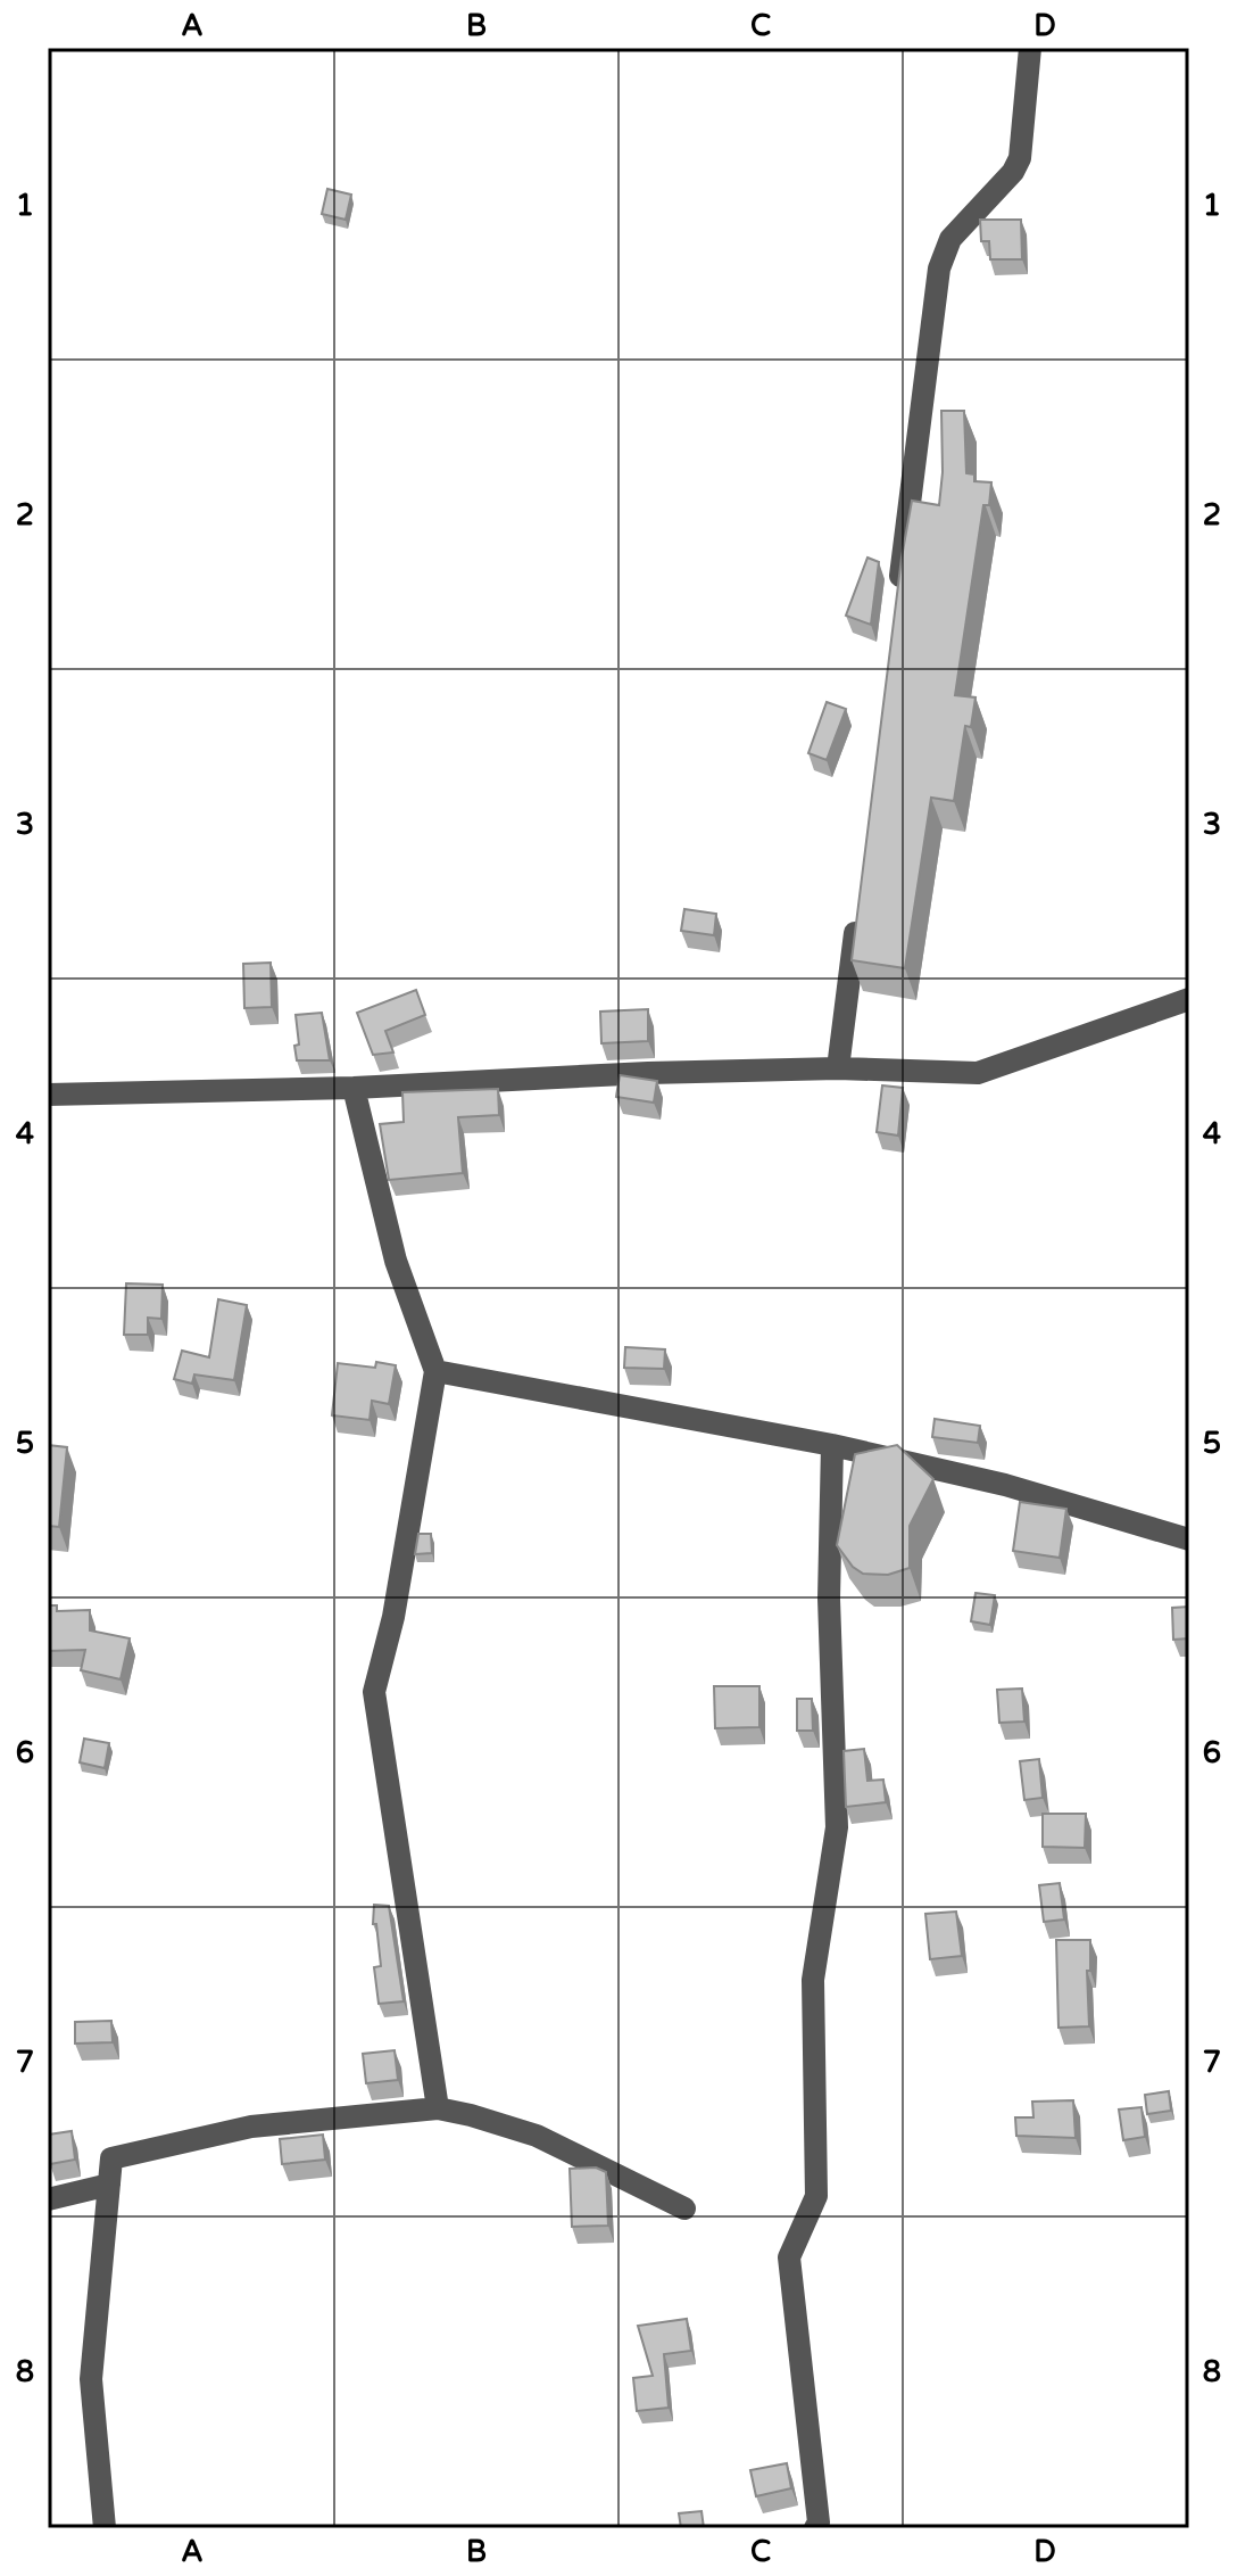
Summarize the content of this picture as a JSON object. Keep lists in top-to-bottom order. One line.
{"grid":{"columns":["A","B","C","D"],"rows":["1","2","3","4","5","6","7","8"]}}
